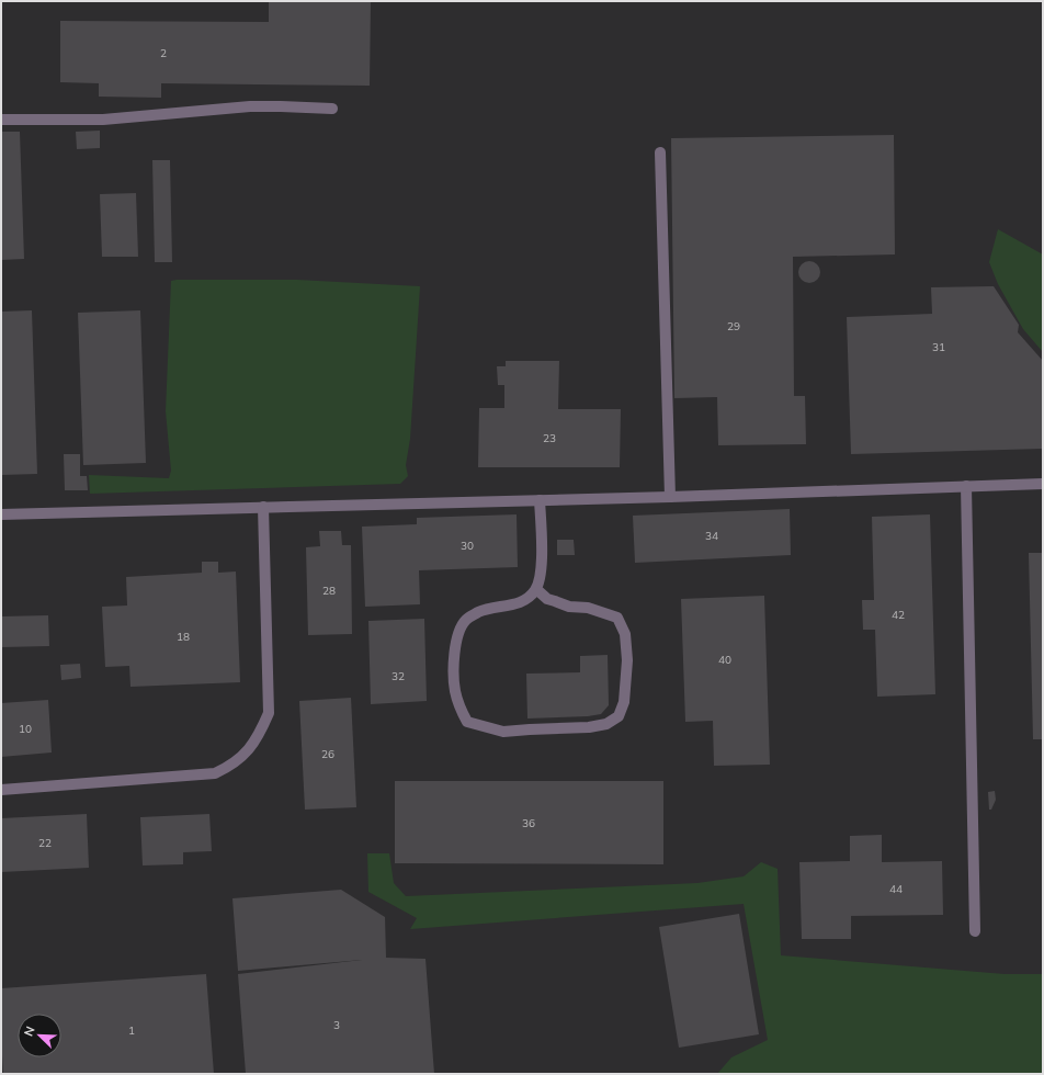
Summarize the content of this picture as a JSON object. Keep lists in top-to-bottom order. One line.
{"house_numbers":["2","29","31","23","34","30","28","42","18","40","32","10","26","36","22","44","3","1"],"north":"top left"}
